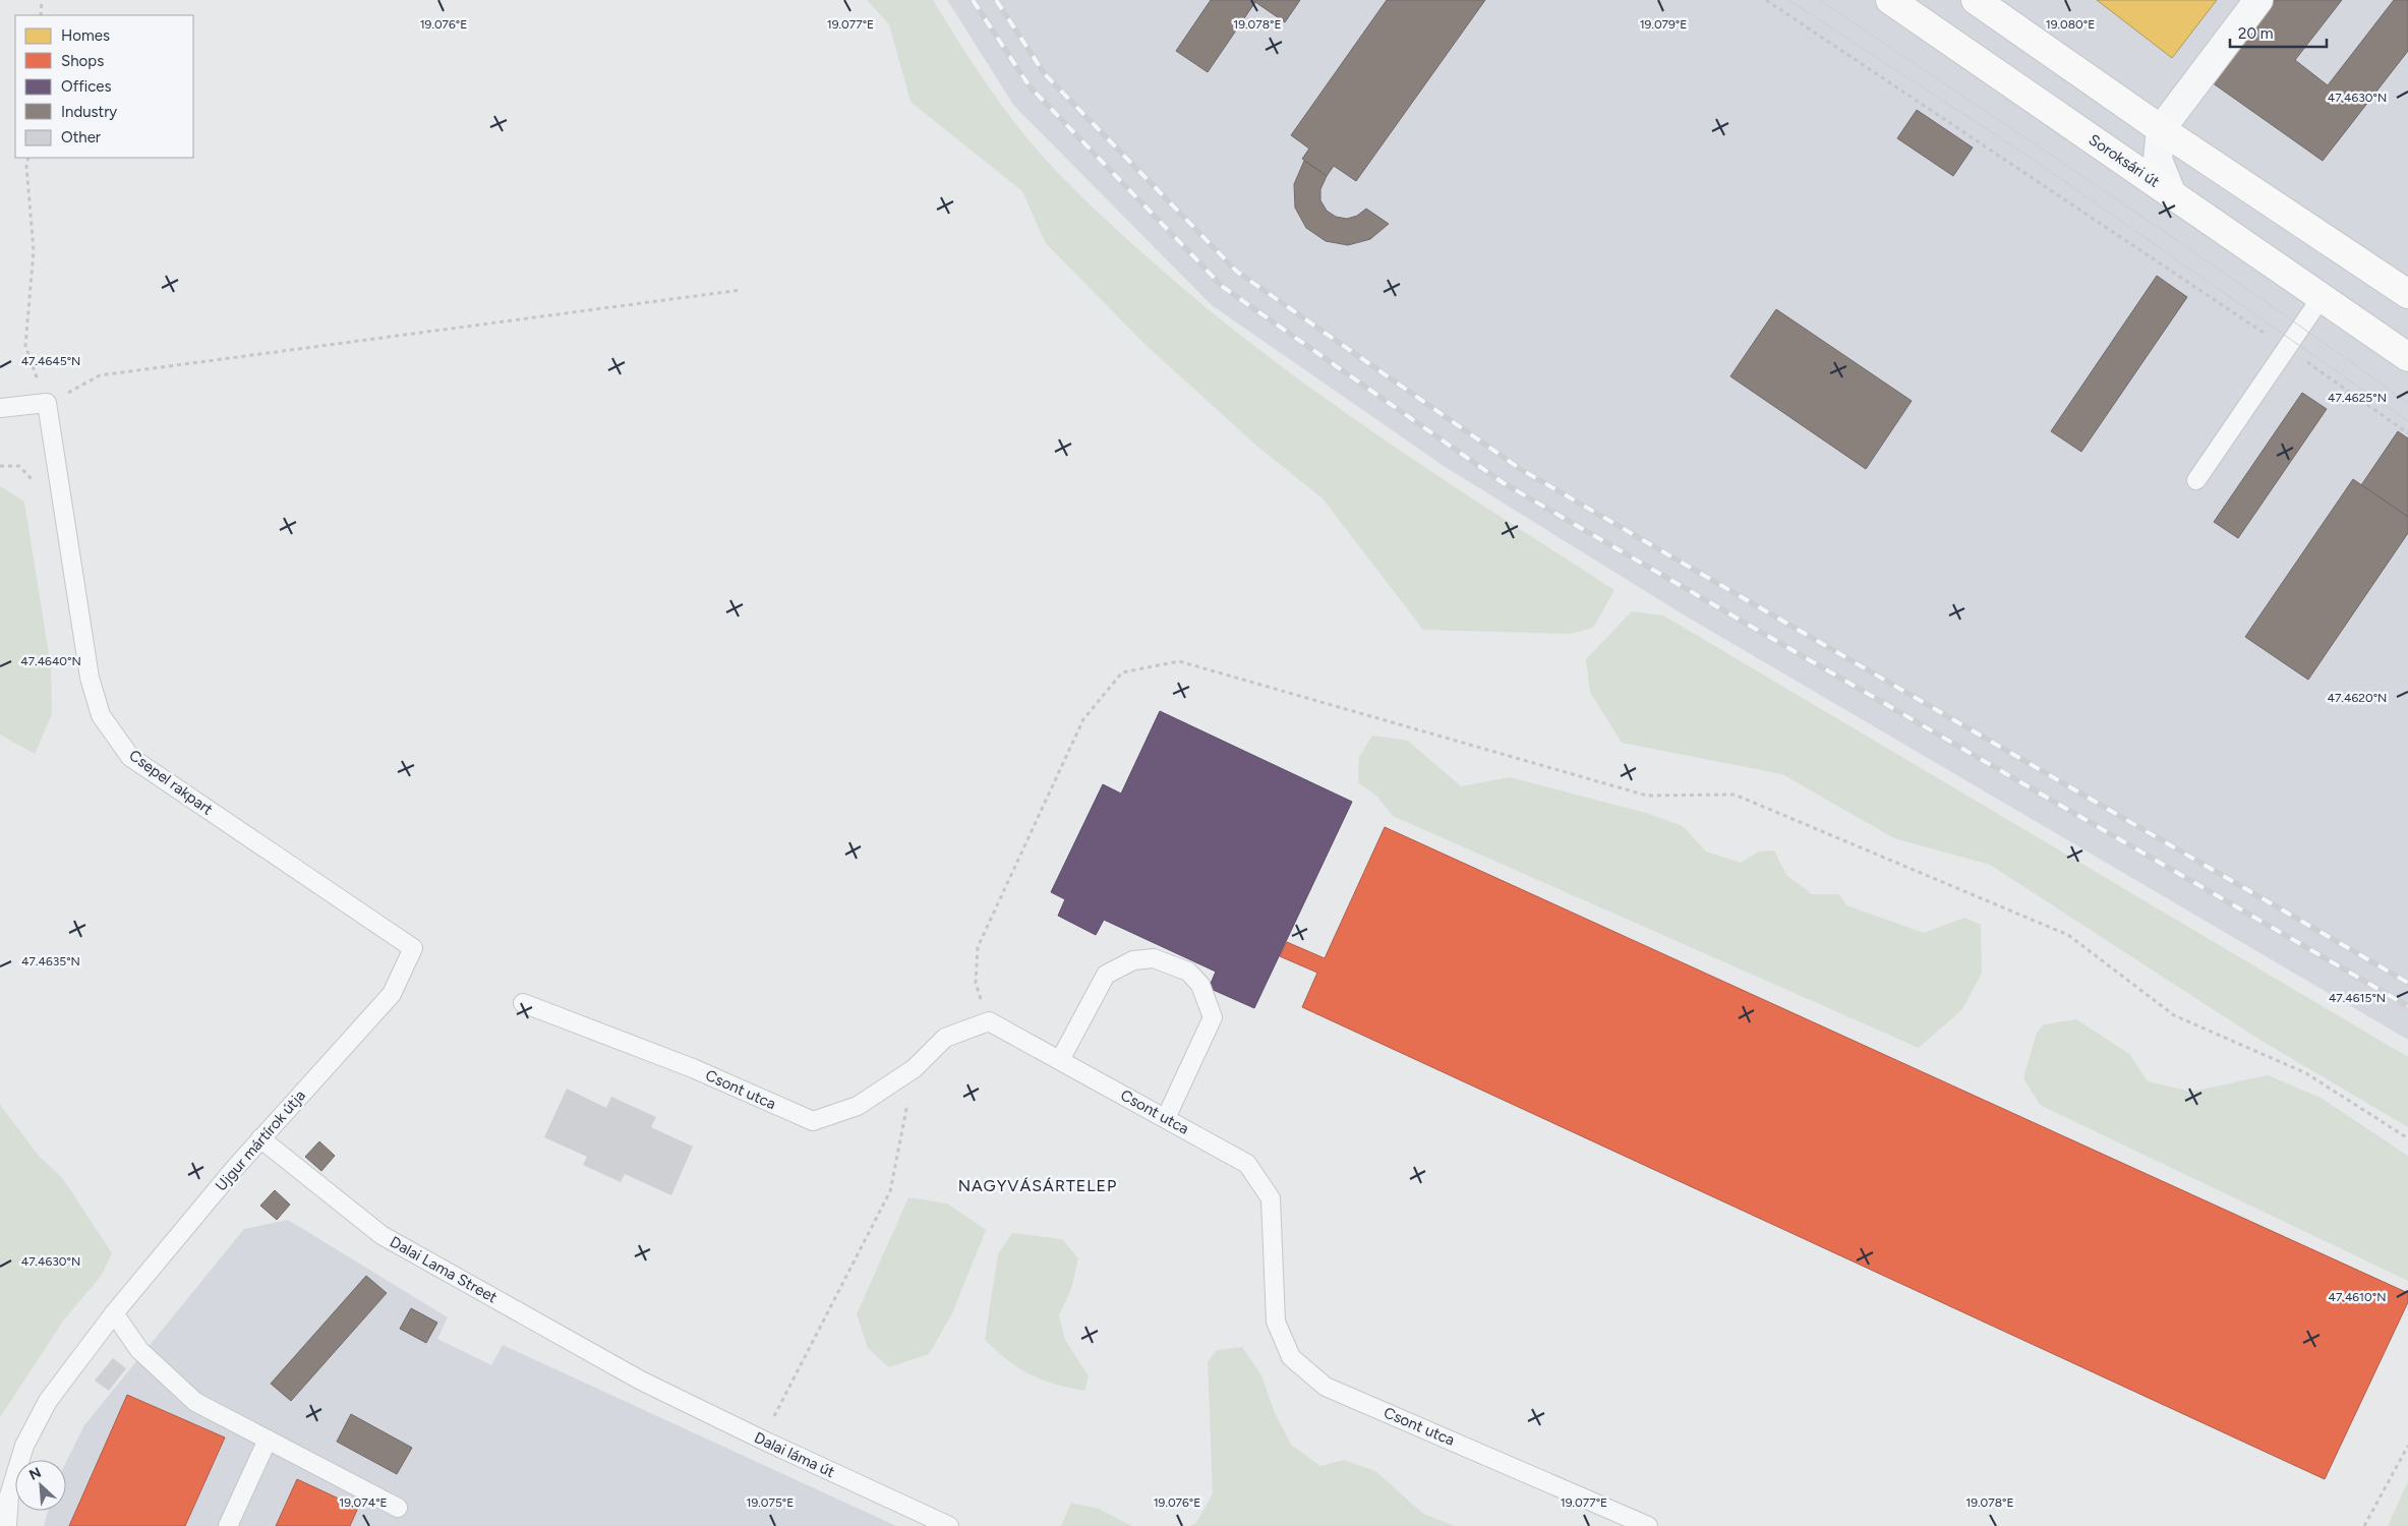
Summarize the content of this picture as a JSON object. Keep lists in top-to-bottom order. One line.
{"streets":{"main road":["Soroksári út"],"lane":["Csepel rakpart","Csont utca","Ujgur mártírok útja","Dalai láma út"]},"crossings":[["Csepel rakpart","Ujgur mártírok útja"],["Ujgur mártírok útja","Dalai láma út"]],"districts":["NAGYVÁSÁRTELEP"],"legend":["Homes","Shops","Offices","Industry","Other"],"scale_bar":"20 m","north":"top left","coordinates":["19.076°E","19.077°E","19.078°E","19.079°E","19.080°E","47.4630°N","47.4645°N","47.4625°N","47.4640°N","47.4620°N","47.4635°N","47.4615°N","47.4610°N","19.074°E","19.075°E"]}
